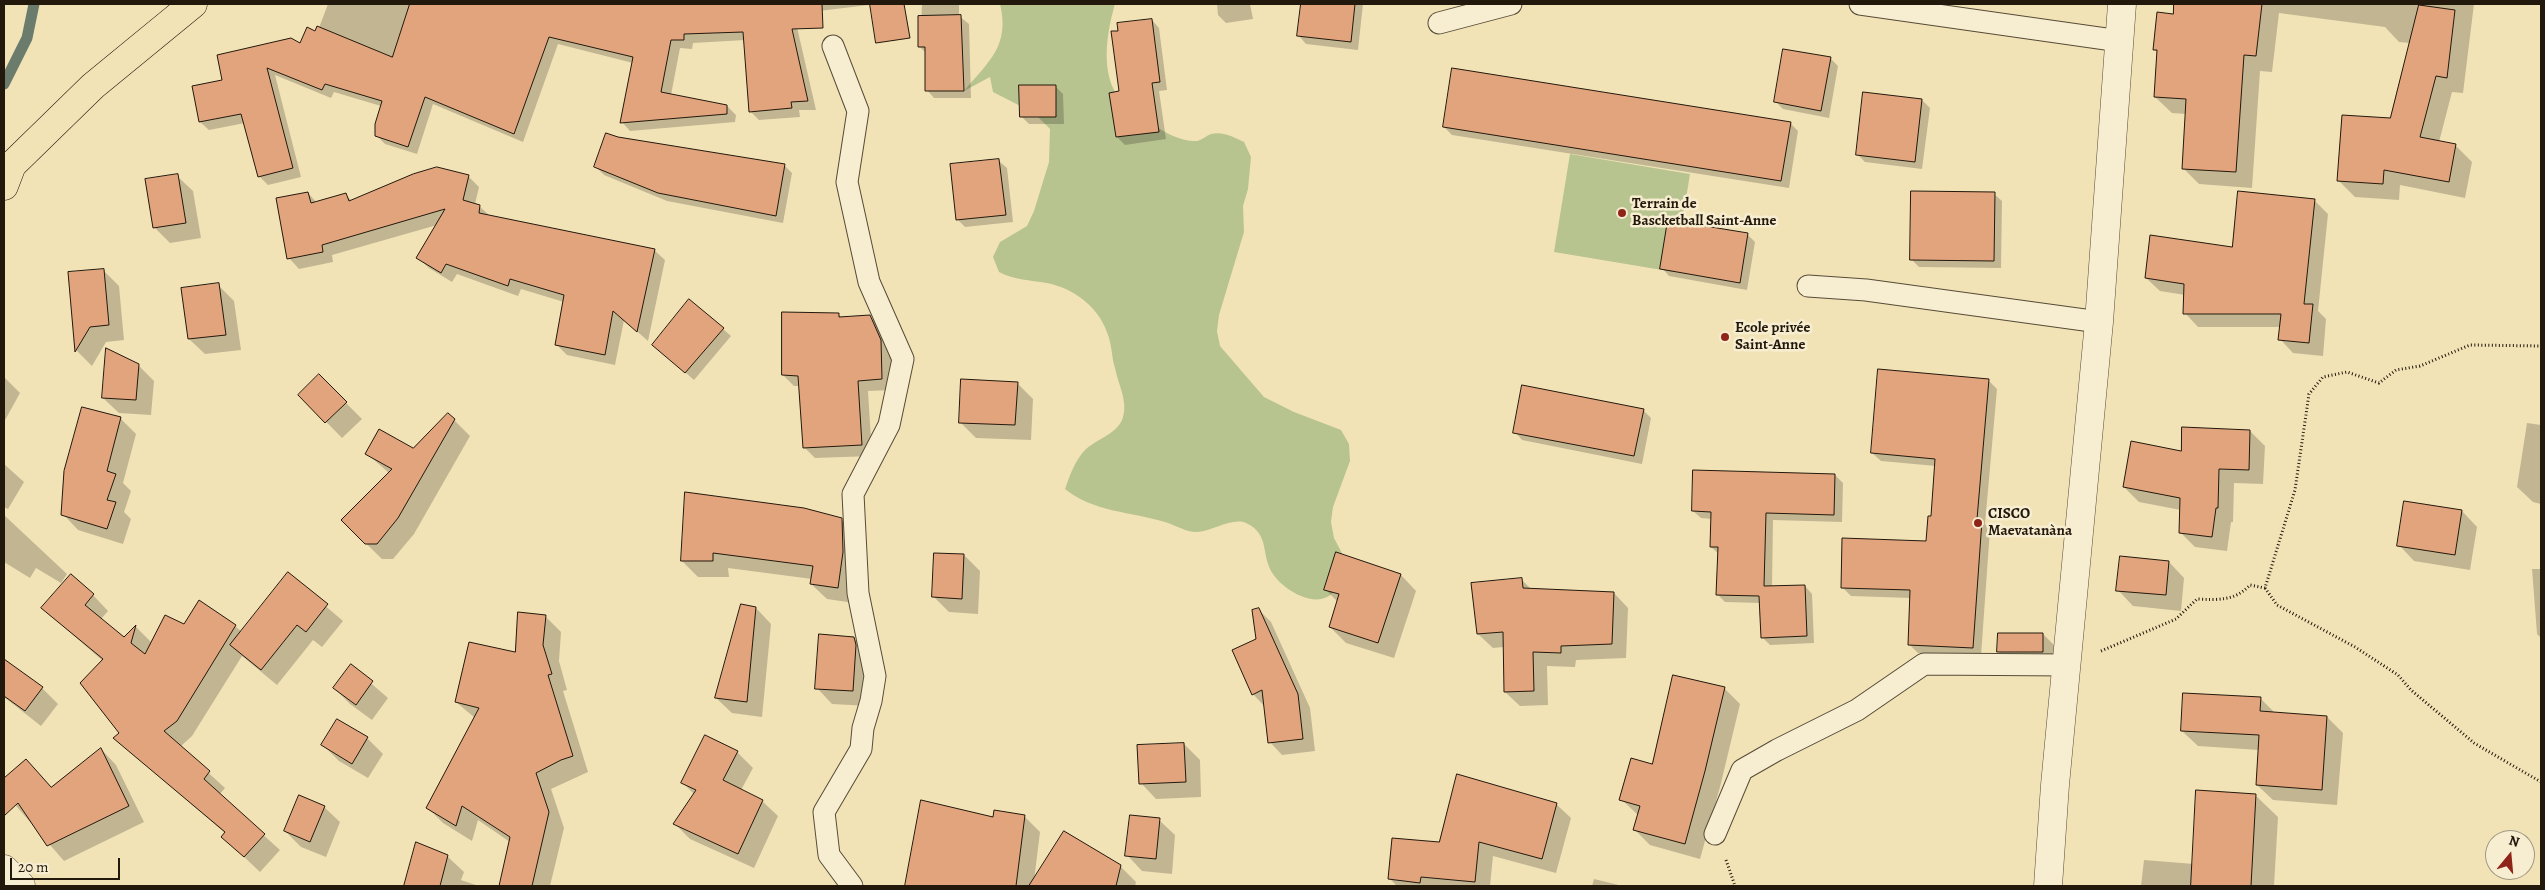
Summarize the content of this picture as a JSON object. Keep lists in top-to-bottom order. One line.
{"places":["Terrain de Bascketball Saint-Anne","Ecole privée Saint-Anne","CISCO Maevatanàna"],"scale_bar":"20 m","north":"top"}
